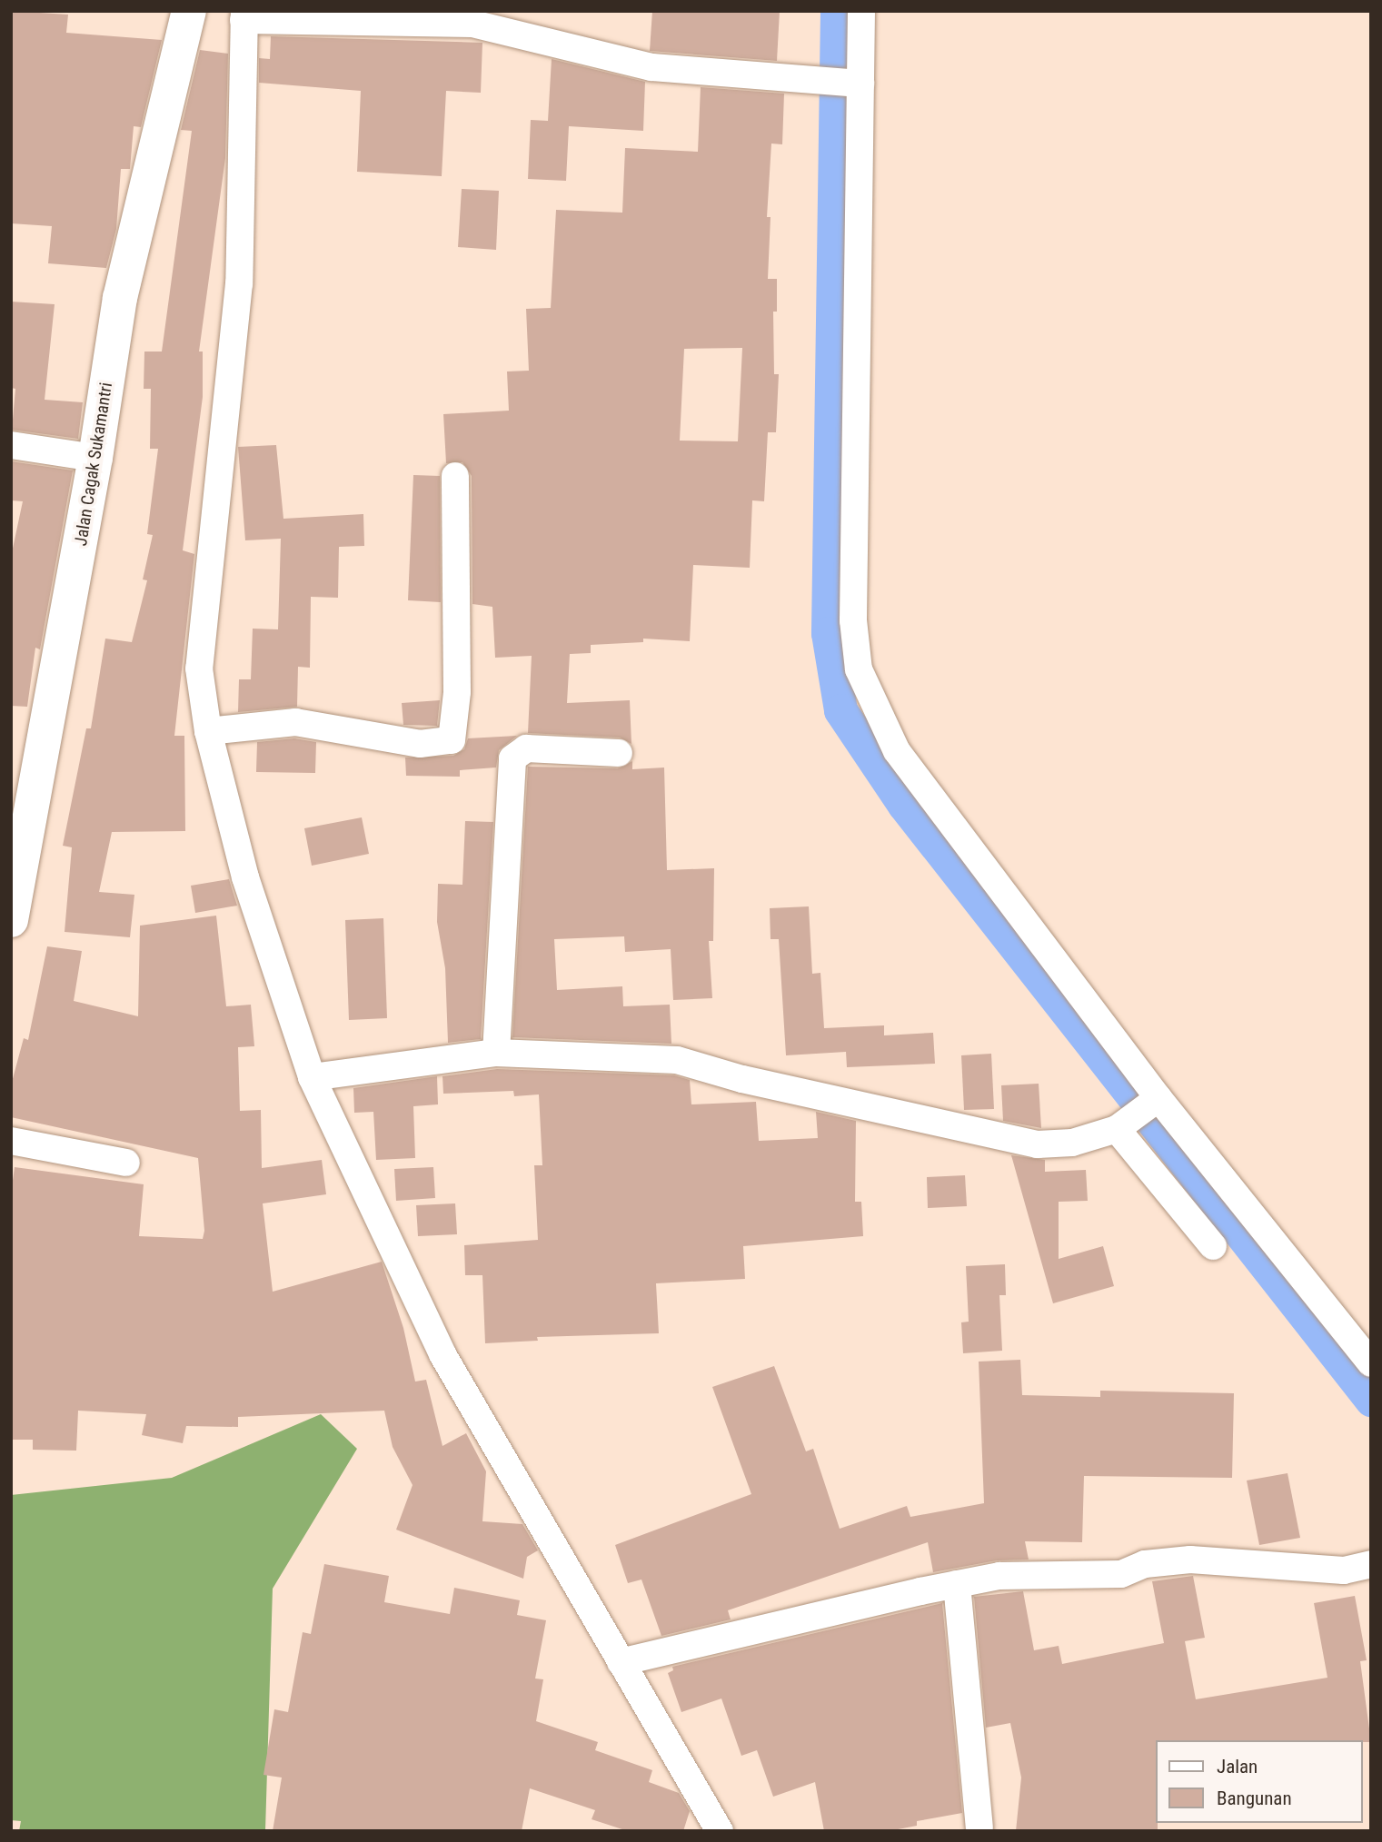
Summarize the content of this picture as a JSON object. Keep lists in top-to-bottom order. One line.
{"streets":{"street":["Jalan Cagak Sukamantri"]},"legend":["Jalan","Bangunan"]}
